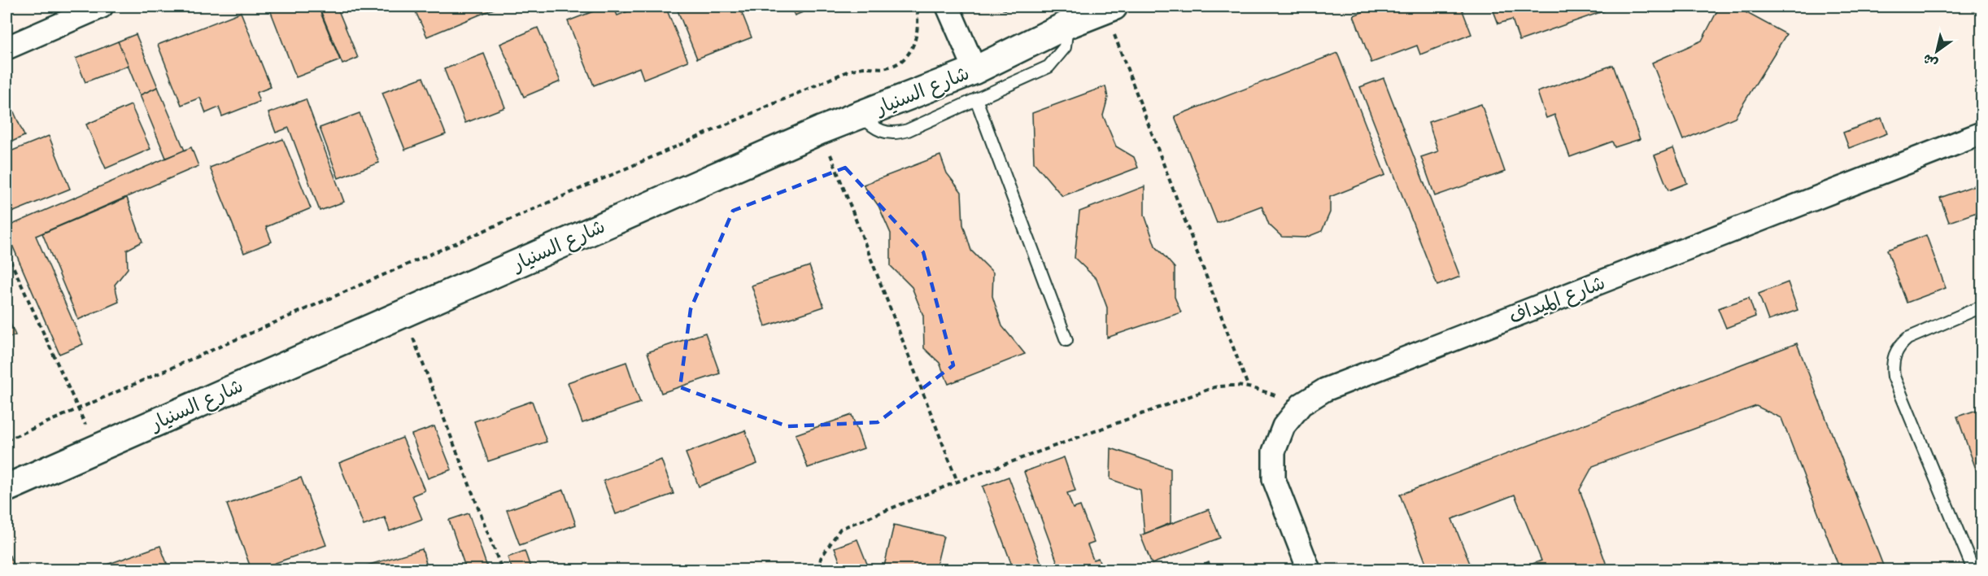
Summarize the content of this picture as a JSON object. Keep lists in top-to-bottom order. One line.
{"streets":{"street":["شارع السنيار","شارع الميداف"]},"north":"bottom left"}
